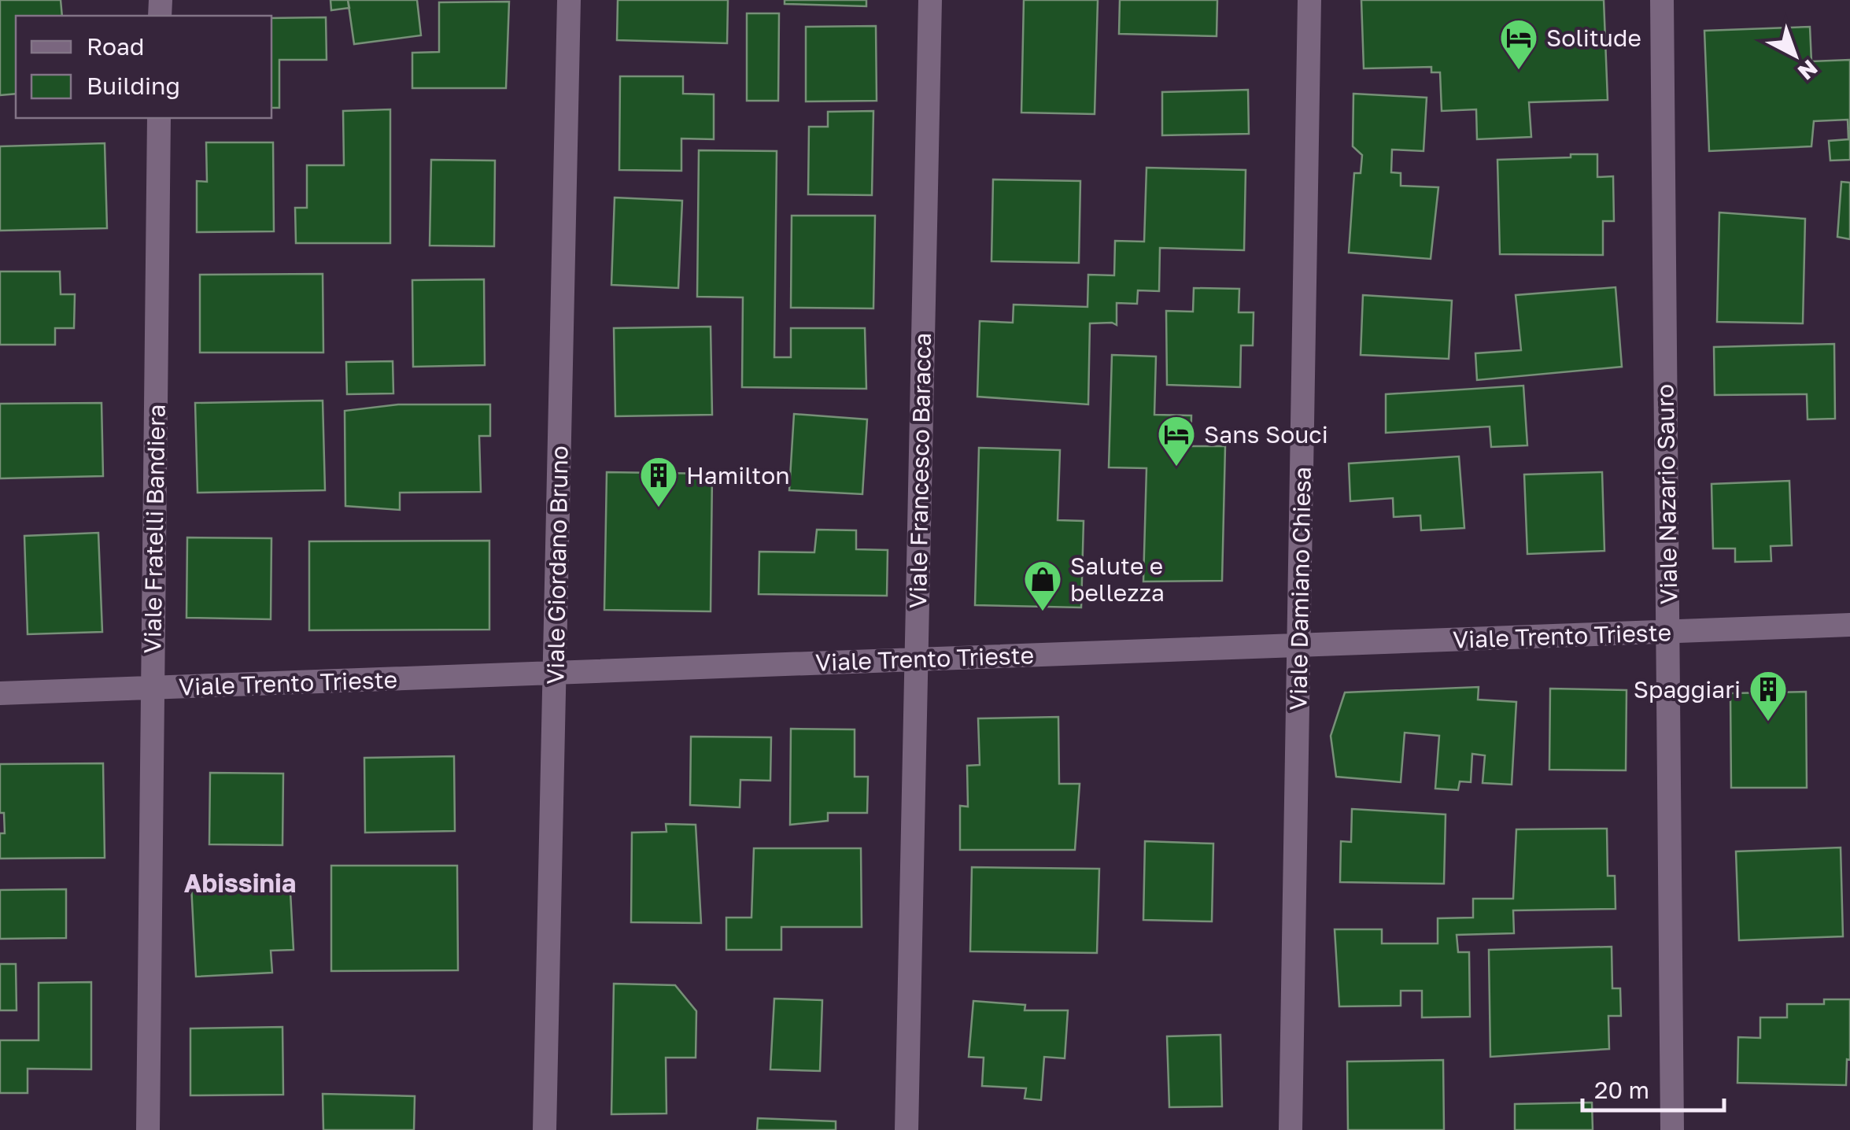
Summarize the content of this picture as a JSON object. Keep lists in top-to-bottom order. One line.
{"streets":{"street":["Viale Francesco Baracca","Viale Nazario Sauro","Viale Fratelli Bandiera","Viale Giordano Bruno","Viale Damiano Chiesa","Viale Trento Trieste"]},"crossings":[["Viale Francesco Baracca","Viale Trento Trieste"],["Viale Nazario Sauro","Viale Trento Trieste"],["Viale Fratelli Bandiera","Viale Trento Trieste"],["Viale Giordano Bruno","Viale Trento Trieste"],["Viale Damiano Chiesa","Viale Trento Trieste"]],"districts":["Abissinia"],"places":{"hotel":["Solitude","Sans Souci"],"building":["Hamilton","Spaggiari"],"shop":["Salute e bellezza"]},"legend":["Road","Building"],"scale_bar":"20 m","north":"bottom right"}
